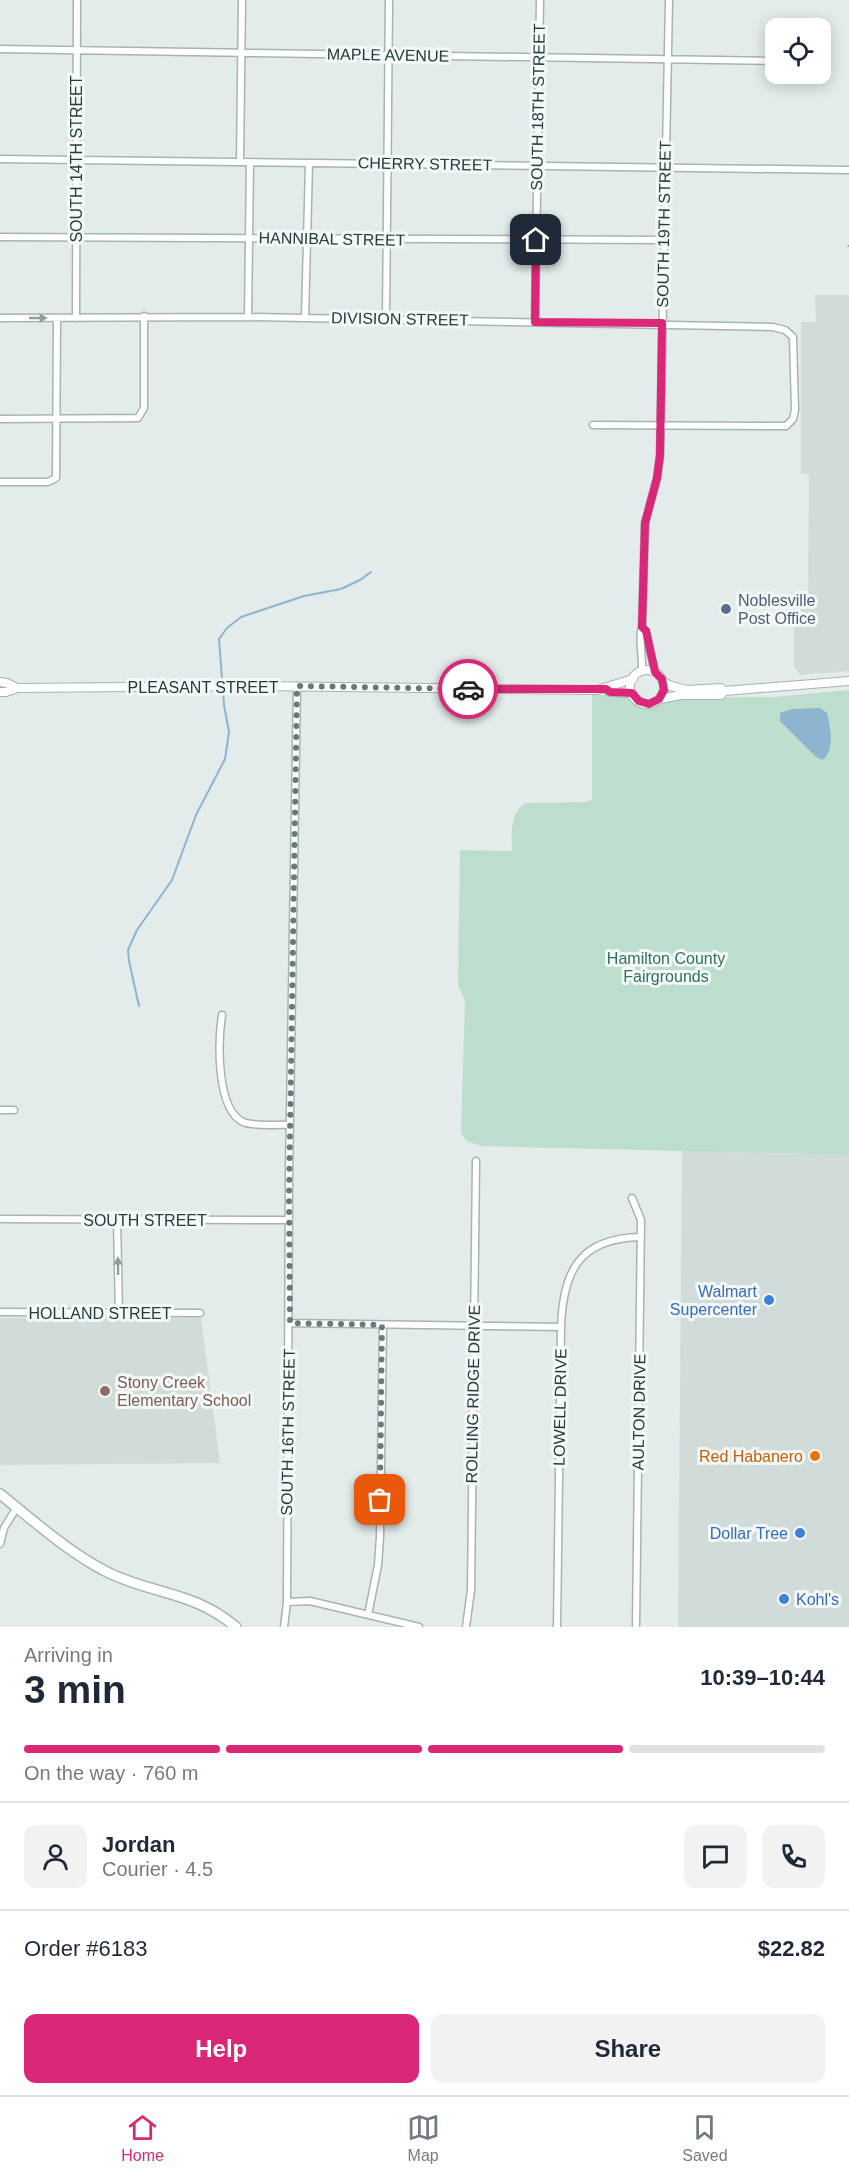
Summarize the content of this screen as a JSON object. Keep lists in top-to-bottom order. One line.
{"streets":{"street":["MAPLE AVENUE","SOUTH 18TH STREET","SOUTH 14TH STREET","CHERRY STREET","SOUTH 19TH STREET","HANNIBAL STREET","DIVISION STREET","PLEASANT STREET","SOUTH STREET","HOLLAND STREET","ROLLING RIDGE DRIVE","LOWELL DRIVE","AULTON DRIVE","SOUTH 16TH STREET"]},"crossings":[["MAPLE AVENUE","SOUTH 18TH STREET"],["MAPLE AVENUE","SOUTH 14TH STREET"],["MAPLE AVENUE","SOUTH 19TH STREET"],["SOUTH 18TH STREET","CHERRY STREET"],["SOUTH 18TH STREET","HANNIBAL STREET"],["SOUTH 18TH STREET","DIVISION STREET"],["SOUTH 14TH STREET","CHERRY STREET"],["SOUTH 14TH STREET","HANNIBAL STREET"],["SOUTH 14TH STREET","DIVISION STREET"],["CHERRY STREET","SOUTH 19TH STREET"],["SOUTH 19TH STREET","HANNIBAL STREET"],["SOUTH 19TH STREET","DIVISION STREET"],["SOUTH 19TH STREET","PLEASANT STREET"],["PLEASANT STREET","SOUTH 16TH STREET"],["SOUTH STREET","SOUTH 16TH STREET"],["LOWELL DRIVE","AULTON DRIVE"]],"parks":["Hamilton County Fairgrounds"],"places":["Noblesville Post Office","Walmart Supercenter","Stony Creek Elementary School","Red Habanero","Dollar Tree","Kohl's"],"page":{"heading":["3 min","Arriving in","10:39–10:44"],"panel":["Jordan","Courier · 4.5","Order #6183","$22.82"],"bar":"On the way · 760 m","buttons":["Help","Share"],"tabs":["Home","Map","Saved"]}}
